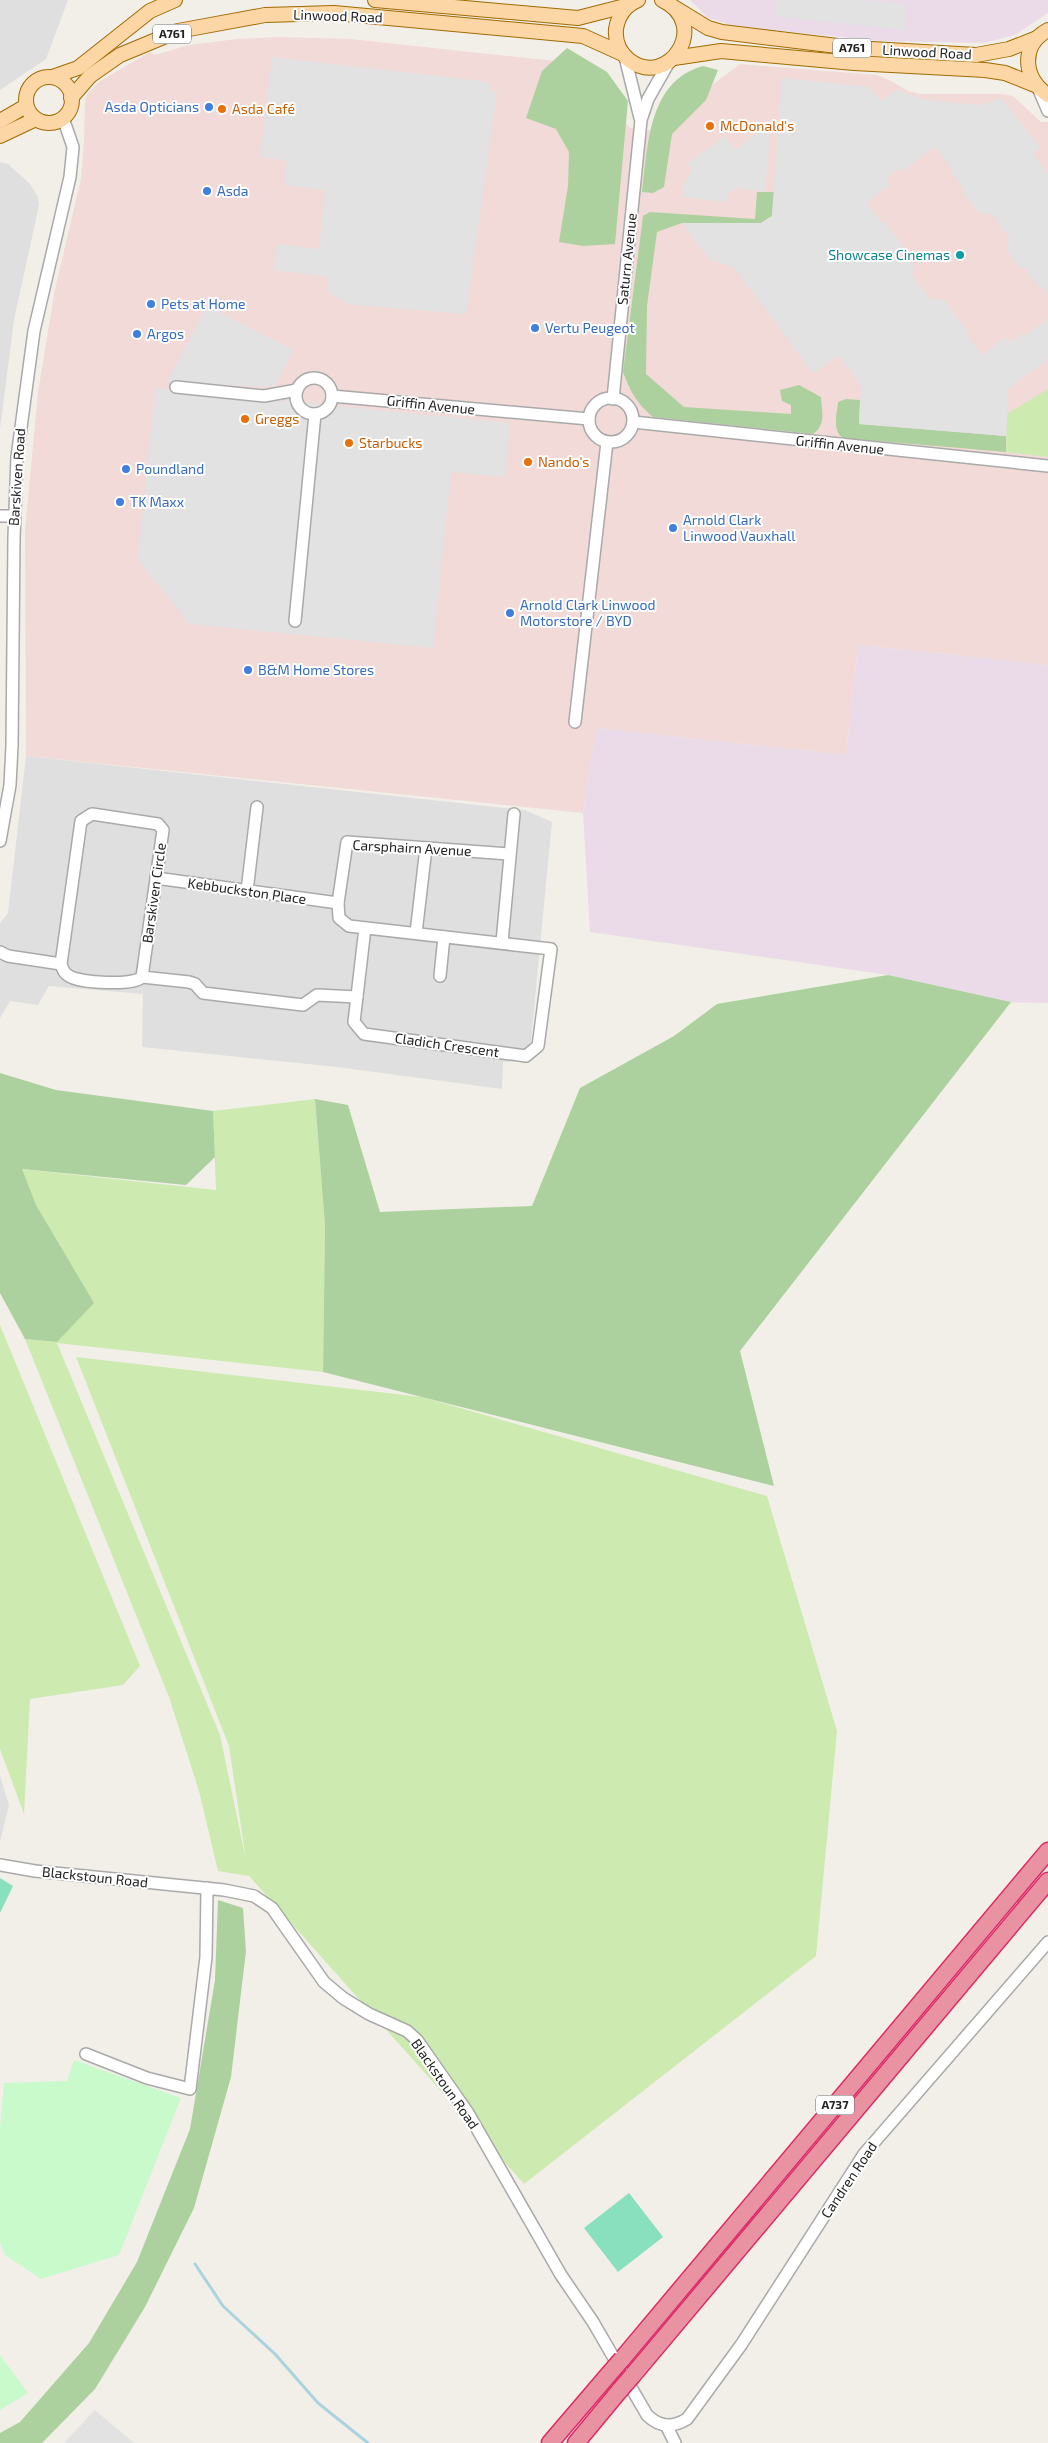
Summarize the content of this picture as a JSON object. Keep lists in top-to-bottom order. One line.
{"streets":{"highway":["A737"],"main road":["Linwood Road","A761"],"street":["Saturn Avenue","Griffin Avenue","Barskiven Road","Carsphairn Avenue","Kebbuckston Place","Barskiven Circle","Cladich Crescent","Blackstoun Road","Candren Road"]},"crossings":[["Linwood Road","A761"],["Linwood Road","Saturn Avenue"],["Linwood Road","Barskiven Road"],["A761","Barskiven Road"],["Saturn Avenue","Griffin Avenue"],["Carsphairn Avenue","Kebbuckston Place"],["Kebbuckston Place","Barskiven Circle"],["Blackstoun Road","Candren Road"]],"places":["Asda Opticians","Asda Café","McDonald's","Asda","Showcase Cinemas","Pets at Home","Vertu Peugeot","Argos","Greggs","Starbucks","Nando's","Poundland","TK Maxx","Arnold Clark Linwood Vauxhall","Arnold Clark Linwood Motorstore / BYD","B&M Home Stores"]}
